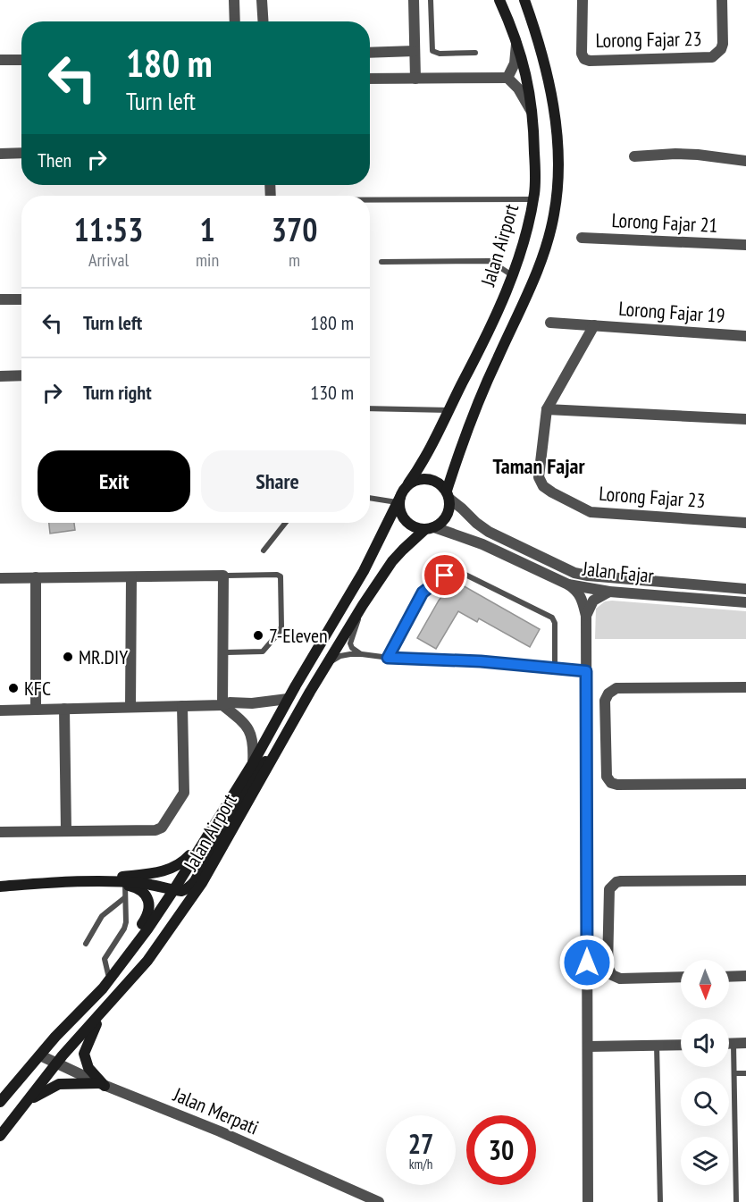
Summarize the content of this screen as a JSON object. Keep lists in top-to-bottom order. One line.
{"streets":{"main road":["Jalan Airport"],"street":["Lorong Fajar 23","Lorong Fajar 21","Lorong Fajar 19","Jalan Fajar","Jalan Merpati"]},"crossings":[["Lorong Fajar 23","Lorong Fajar 19"],["Jalan Airport","Jalan Fajar"],["Jalan Airport","Jalan Merpati"]],"districts":["Taman Fajar"],"places":["7-Eleven","MR.DIY","KFC"],"north":"bottom","page":{"turn":["180 m","Turn left"],"then":"Then","eta":["11:53","Arrival","1","min","370","m"],"list":[{"name":"Turn left","value":"180 m"},{"name":"Turn right","value":"130 m"}],"buttons":["Exit","Share"],"speed":"27 km/h","limit":"30"}}
